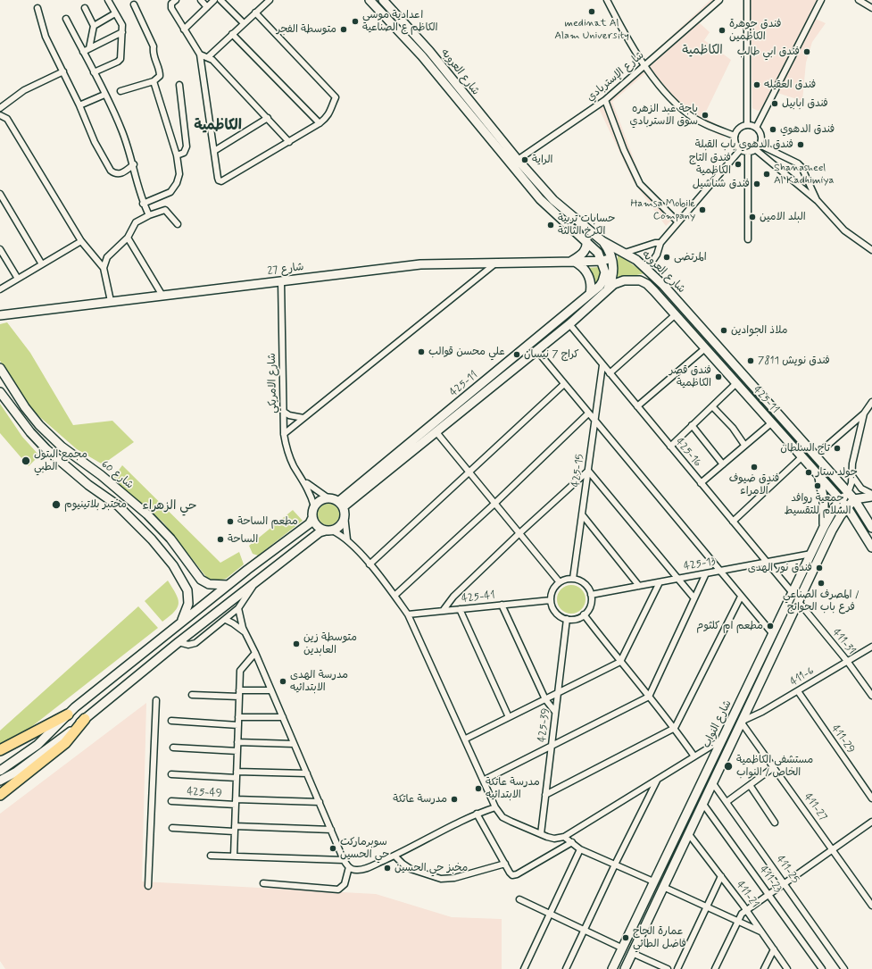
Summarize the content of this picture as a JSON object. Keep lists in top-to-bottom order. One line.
{"streets":{"street":["شارع العروبه","شارع الإستربادي","شارع 27","شارع الامريكي","425-11","425-16","425-15","شارع 60","425-13","425-41","411-31","411-6","شارع النواب","425-39","411-29","425-49","411-27","411-25","411-23","411-21"]},"crossings":[["شارع العروبه","شارع الإستربادي"],["شارع العروبه","شارع 27"],["شارع العروبه","425-11"],["شارع العروبه","شارع النواب"],["شارع 27","شارع الامريكي"],["شارع 27","425-11"],["شارع الامريكي","425-11"],["425-11","425-16"],["425-11","شارع النواب"],["425-16","425-15"],["425-16","425-13"],["425-16","شارع النواب"],["425-15","425-13"],["425-15","425-41"],["425-15","425-39"],["425-13","425-41"],["425-13","شارع النواب"],["425-13","425-39"],["425-41","425-39"],["411-31","411-6"],["411-31","شارع النواب"],["411-6","شارع النواب"],["411-6","411-29"],["411-6","411-27"],["شارع النواب","411-27"],["شارع النواب","411-25"],["شارع النواب","411-23"],["شارع النواب","411-21"]],"districts":["الكاظمية","الكاظمية","حي الزهراء"],"places":["medinat Al Alam University","اعدادية موسى الكاظم ع الصناعية","متوسطة الفجر","فندق جوهرة الكاظمين","فندق ابي طالب","فندق العقيله","فندق ابابيل","باجة عبد الزهره سوق الاستربادي","فندق الدهوي","فندق الدهوي باب القبلة","الراية","فندق التاج الكاظمية","Shanasheel Al Kadhimiya","فندق شناشيل","Hamsa Mobile Company","البلد الامين","حسابات تربية الكرخ الثالثة","المرتضى","ملاذ الجوادين","علي محسن قوالب","كراج 7 نيسان","فندق نويش 7811","فندق قصر الكاظمية","تاج السلطان","مجمع البتول الطبي","فندق ضيوف الامراء","جولد ستار","جمعية روافد السلام للتقسيط","مختبر بلاتينيوم","مطعم الساحة","الساحة","فندق نور الهدى","المصرف الصناعي / فرع باب الحوائج","مطعم ام كلثوم","متوسطة زين العابدين","مدرسة الهدى الابتدائيه","مستشفى الكاظمية الخاص / النواب","مدرسة عاتكة الابتدائيه","مدرسة عاتكة","سوبرماركت حي الحسين","مخبز حي الحسين","عمارة الحاج فاضل الطائي"]}
